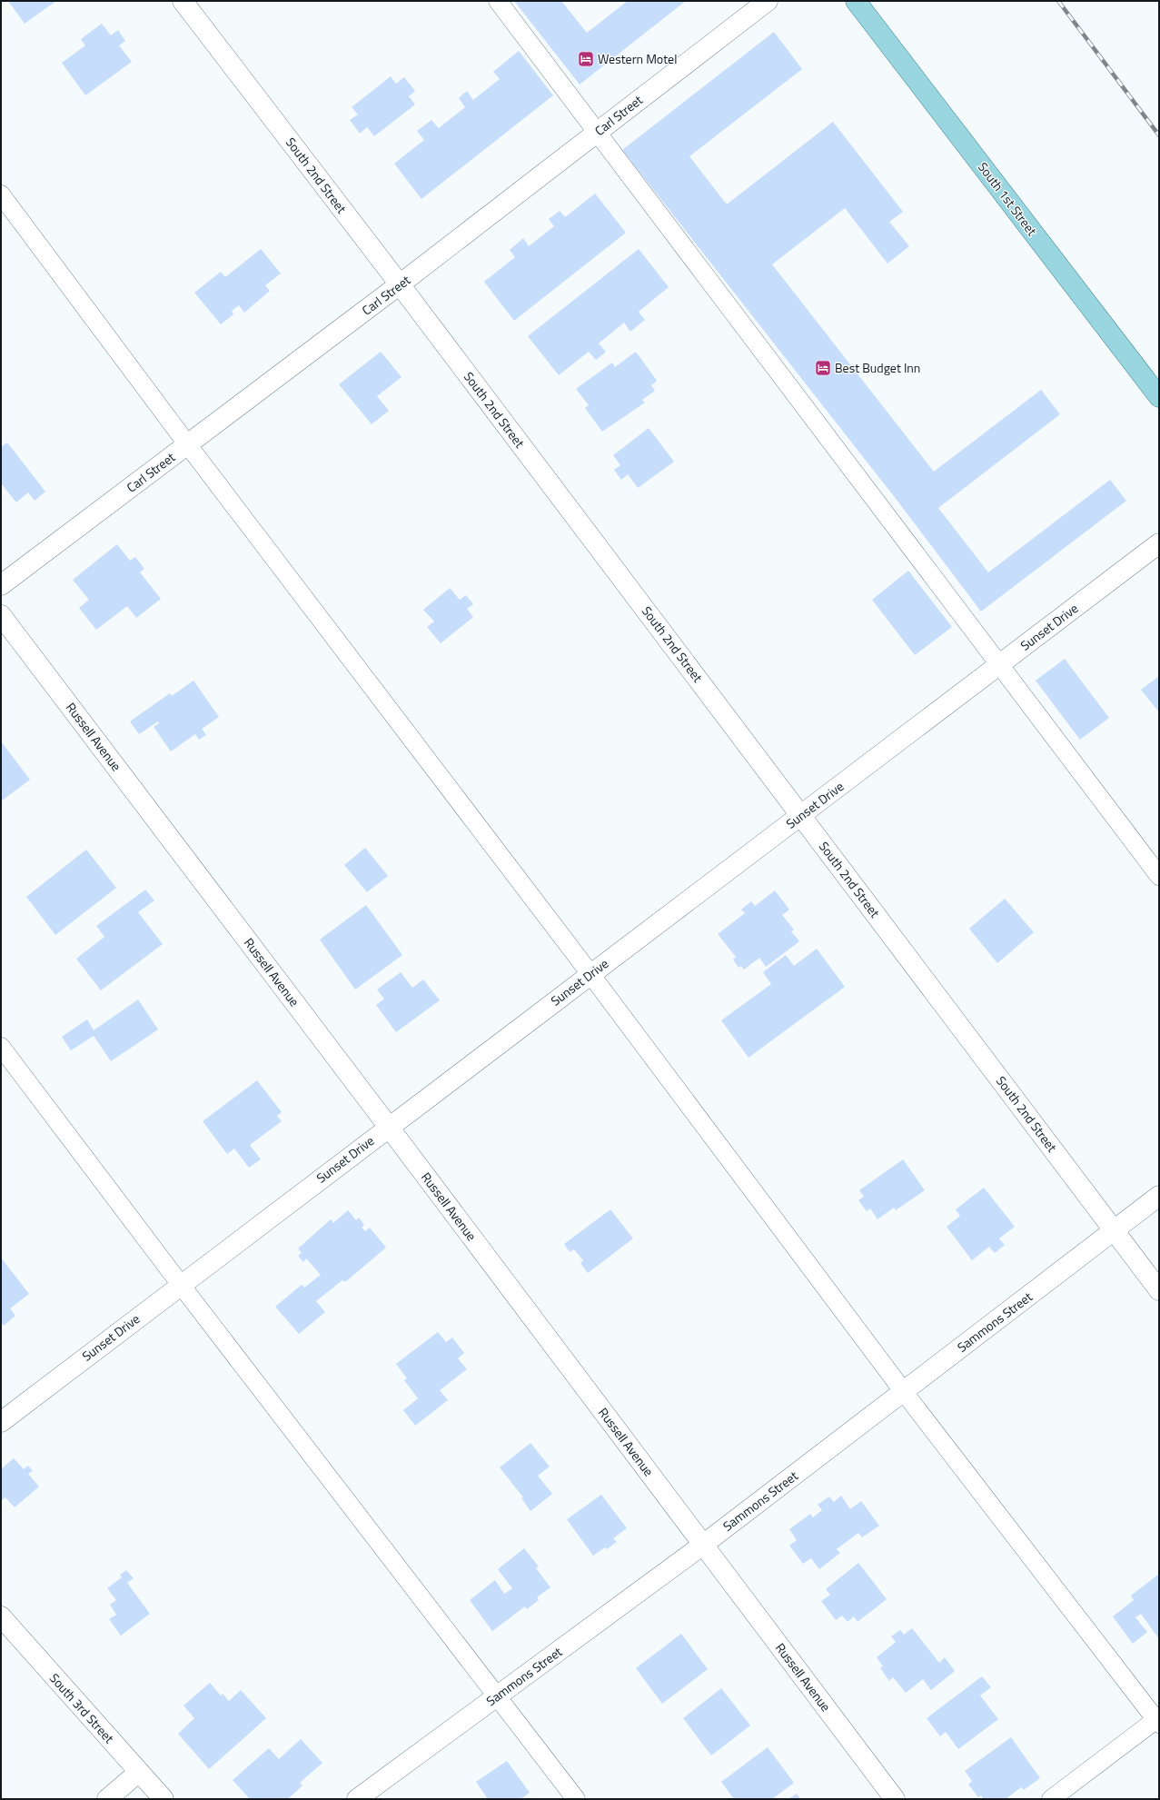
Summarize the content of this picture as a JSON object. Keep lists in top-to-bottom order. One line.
{"streets":{"main road":["South 1st Street"],"street":["Carl Street","South 2nd Street","Sunset Drive","Russell Avenue","Sammons Street","South 3rd Street"]},"crossings":[["Carl Street","South 2nd Street"],["South 2nd Street","Sunset Drive"],["South 2nd Street","Sammons Street"],["Sunset Drive","Russell Avenue"],["Russell Avenue","Sammons Street"]],"places":{"hotel":["Western Motel","Best Budget Inn"]}}
